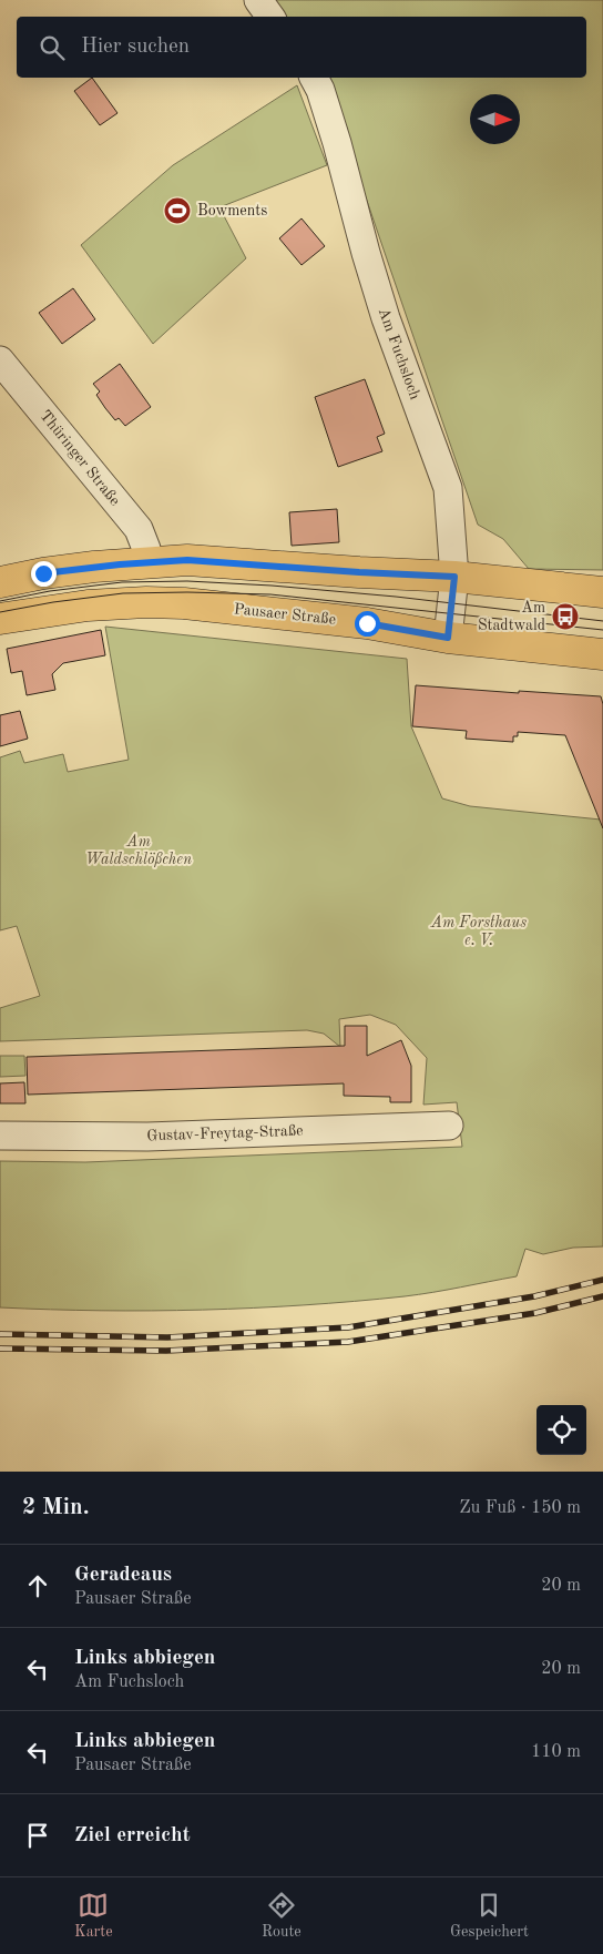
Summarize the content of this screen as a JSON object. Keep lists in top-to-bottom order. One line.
{"streets":{"main road":["Pausaer Straße"],"street":["Am Fuchsloch","Thüringer Straße","Gustav-Freytag-Straße"]},"crossings":[["Am Fuchsloch","Pausaer Straße"]],"parks":["Am Waldschlößchen","Am Forsthaus e. V."],"places":{"sports":["Bowments"],"bus stop":["Am Stadtwald"]},"north":"right","page":{"search":"Hier suchen","heading":["2 Min.","Zu Fuß · 150 m"],"list":[["Geradeaus","Pausaer Straße","20 m"],["Links abbiegen","Am Fuchsloch","20 m"],["Links abbiegen","Pausaer Straße","110 m"],"Ziel erreicht"],"nav":["Karte","Route","Gespeichert"]}}
